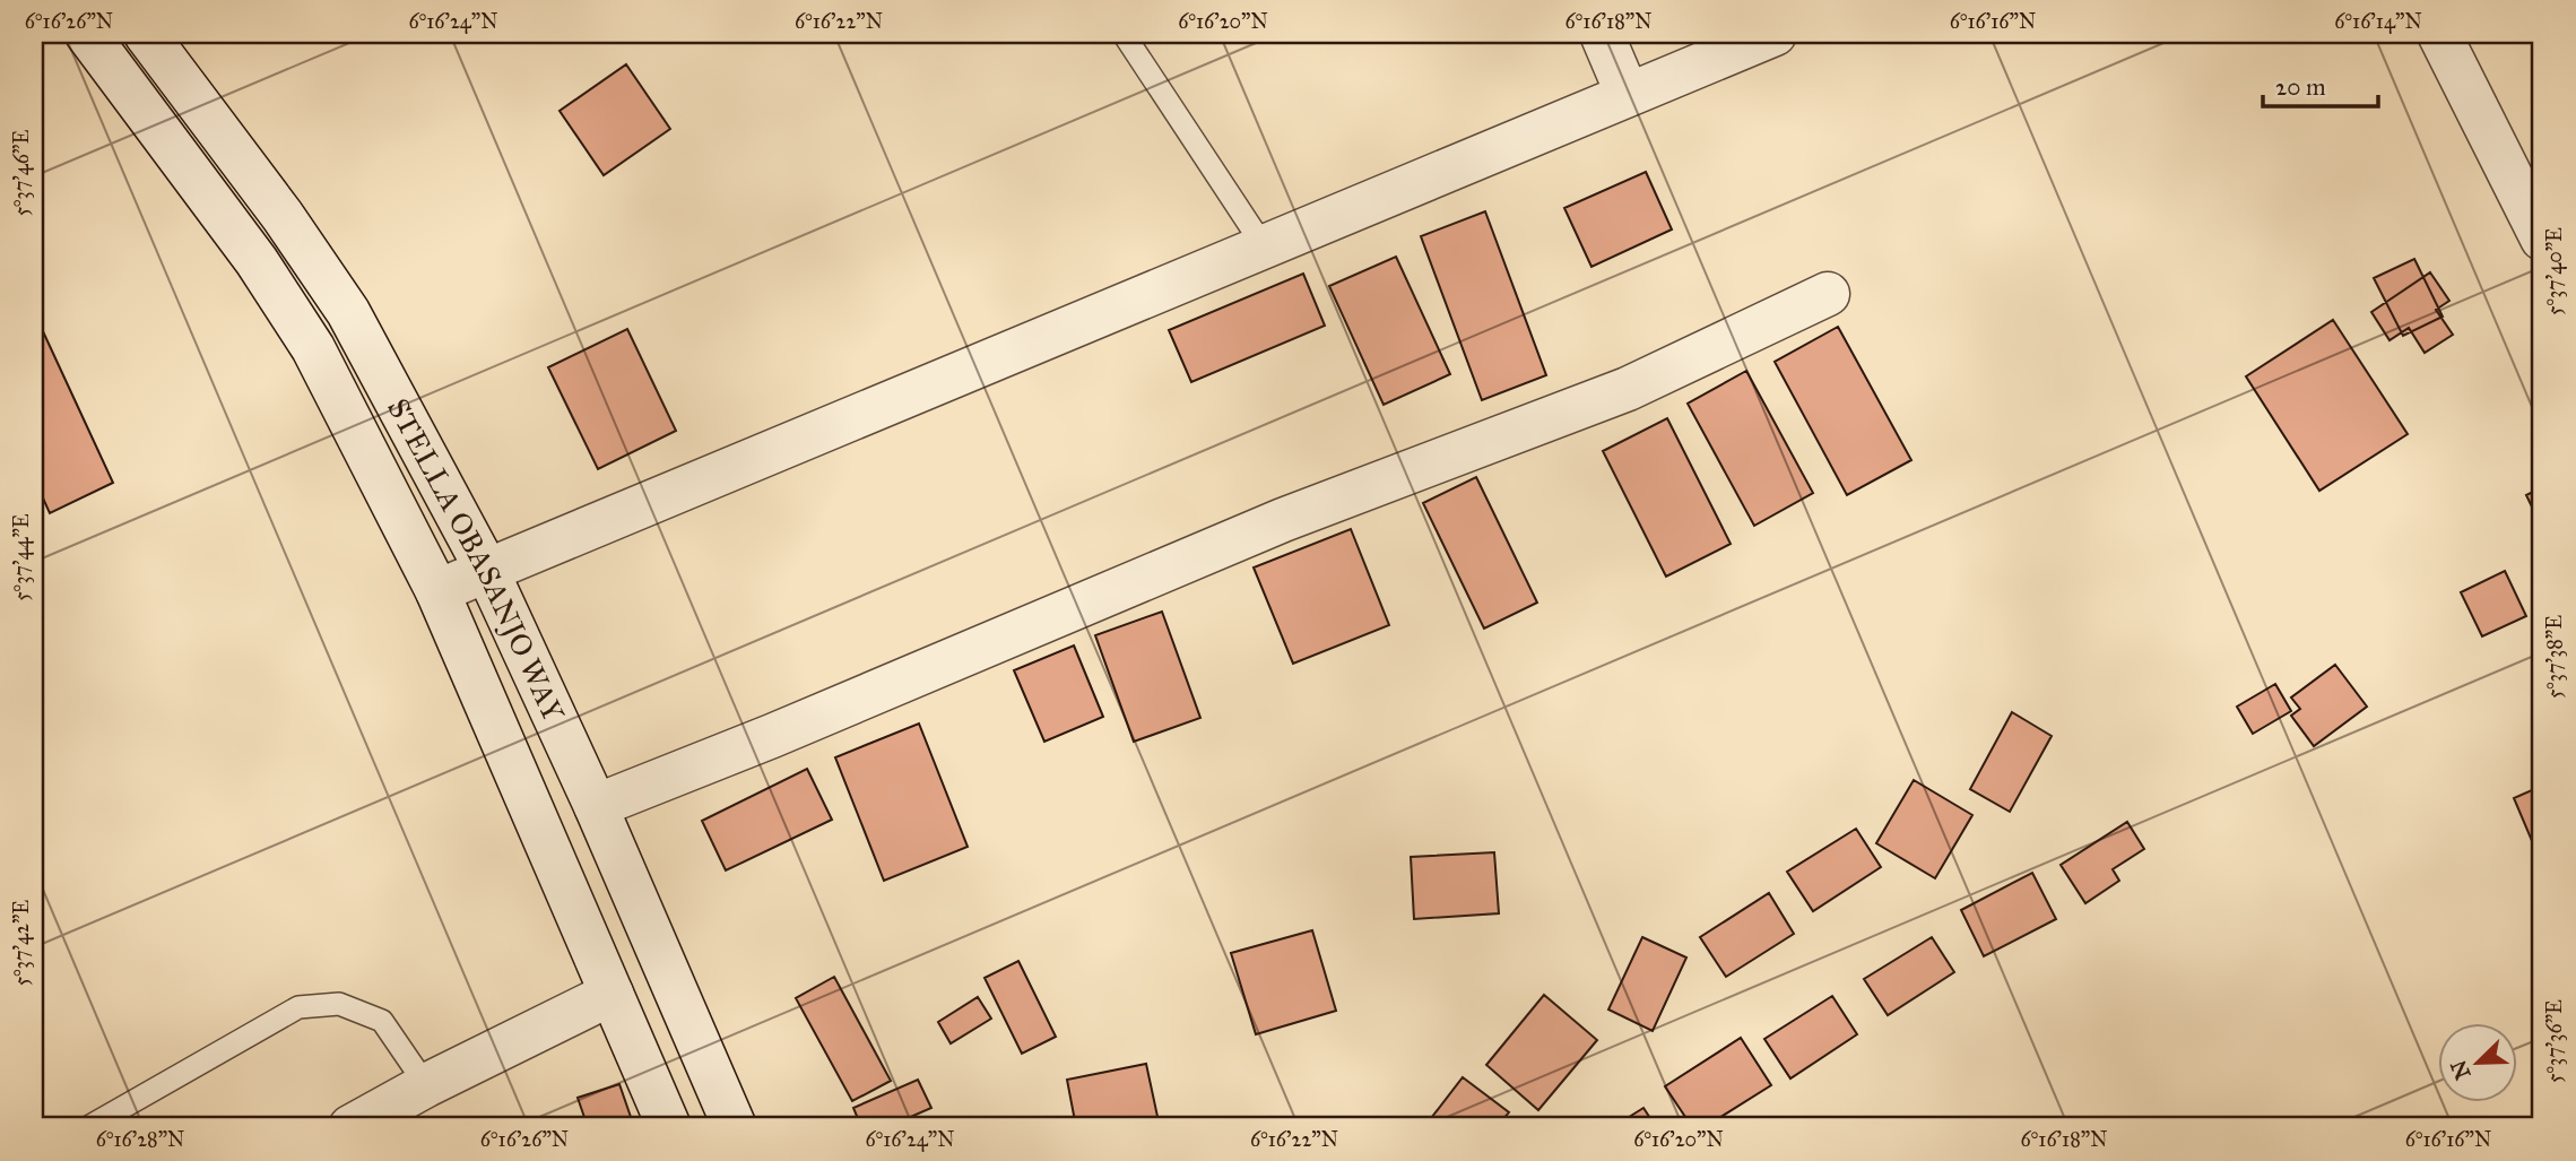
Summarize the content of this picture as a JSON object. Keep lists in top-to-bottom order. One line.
{"streets":{"street":["STELLA OBASANJO WAY"]},"scale_bar":"20 m","north":"bottom left","coordinates":["6°16'26\"N","6°16'24\"N","6°16'22\"N","6°16'20\"N","6°16'18\"N","6°16'16\"N","6°16'14\"N","5°37'46\"E","5°37'40\"E","5°37'44\"E","5°37'38\"E","5°37'42\"E","5°37'36\"E","6°16'28\"N"]}
